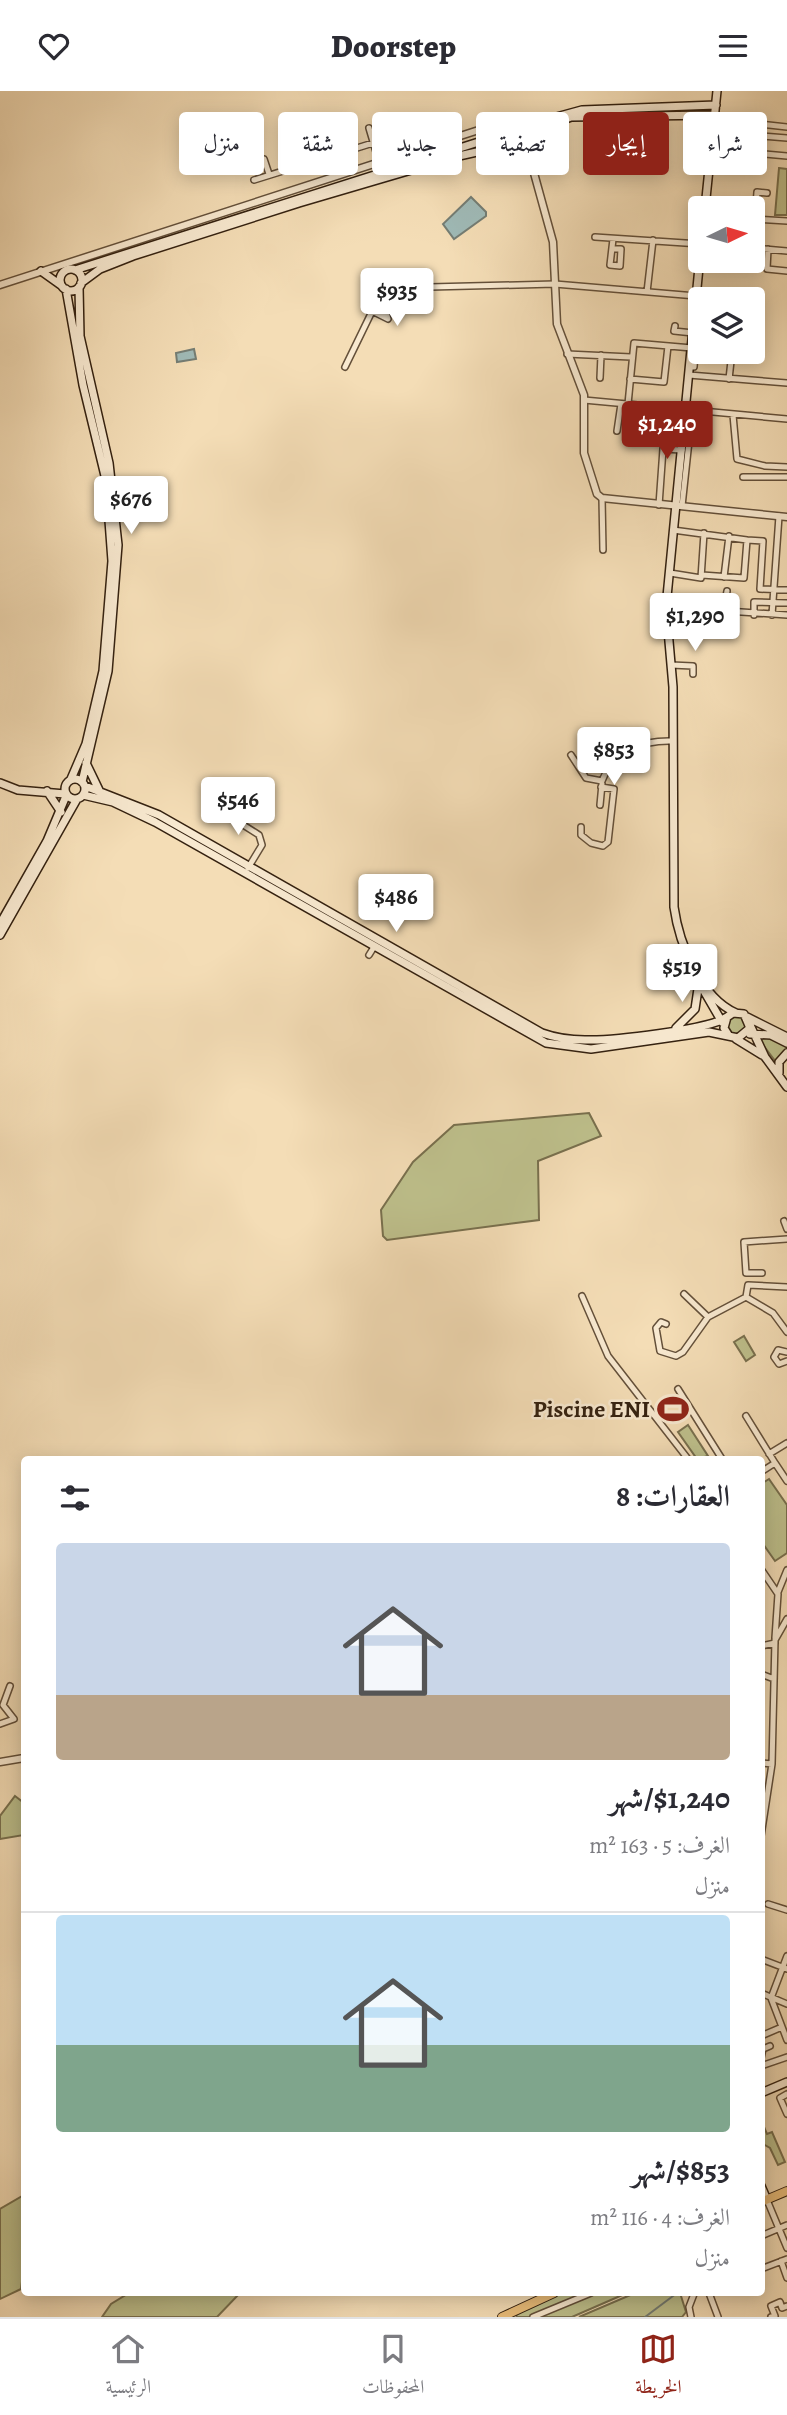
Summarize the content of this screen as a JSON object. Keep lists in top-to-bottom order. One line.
{"places":{"sports":["Piscine ENI"]},"north":"right","page":{"header":"Doorstep","chip":["شراء","إيجار","تصفية","جديد","شقة","منزل"],"price":["$935","$1,240","$676","$1,290","$853","$546","$486","$519"],"heading":"العقارات: 8","list":[{"name":"$1,240/شهر","note":"الغرف: 5 · 163 m² · منزل"},{"name":"$853/شهر","note":"الغرف: 4 · 116 m² · منزل"}],"tabs":["الخريطة","المحفوظات","الرئيسية"]}}
